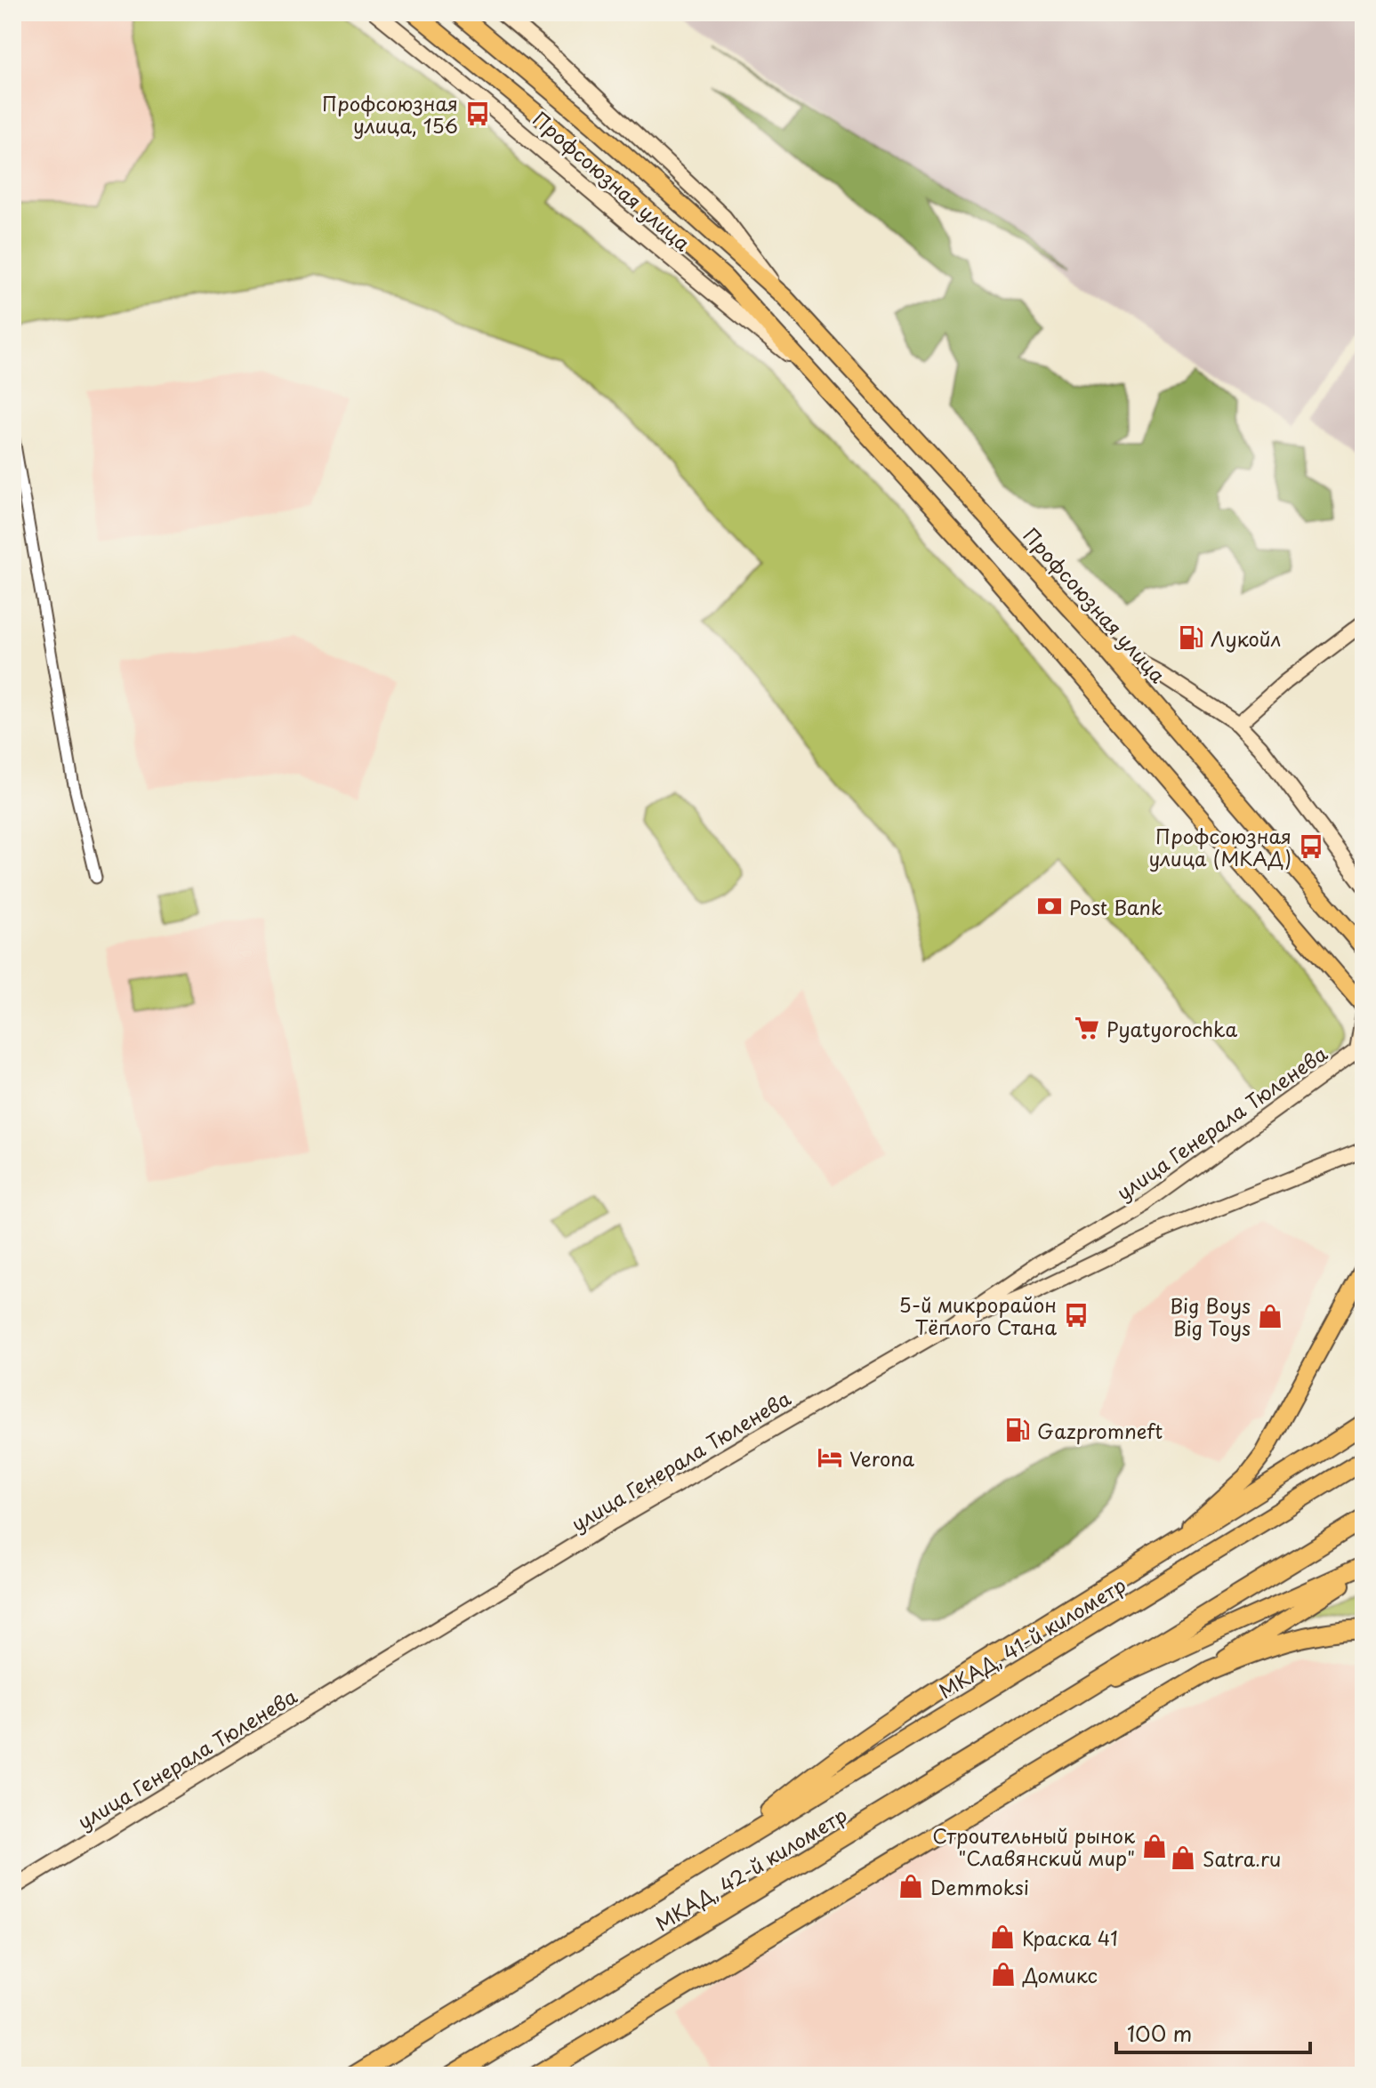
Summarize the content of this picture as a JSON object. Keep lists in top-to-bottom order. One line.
{"streets":{"highway":["МКАД, 41-й километр","МКАД, 42-й километр"],"main road":["Профсоюзная улица"],"street":["улица Генерала Тюленева"]},"crossings":[["МКАД, 41-й километр","МКАД, 42-й километр"]],"places":{"bus stop":["Профсоюзная улица, 156","Профсоюзная улица (МКАД)","5-й микрорайон Тёплого Стана"],"fuel station":["Лукойл","Gazpromneft"],"bank":["Post Bank"],"supermarket":["Pyatyorochka"],"shop":["Big Boys Big Toys","Строительный рынок \"Славянский мир\"","Satra.ru","Demmoksi","Краска 41","Домикс"],"hotel":["Verona"]},"scale_bar":"100 m"}
